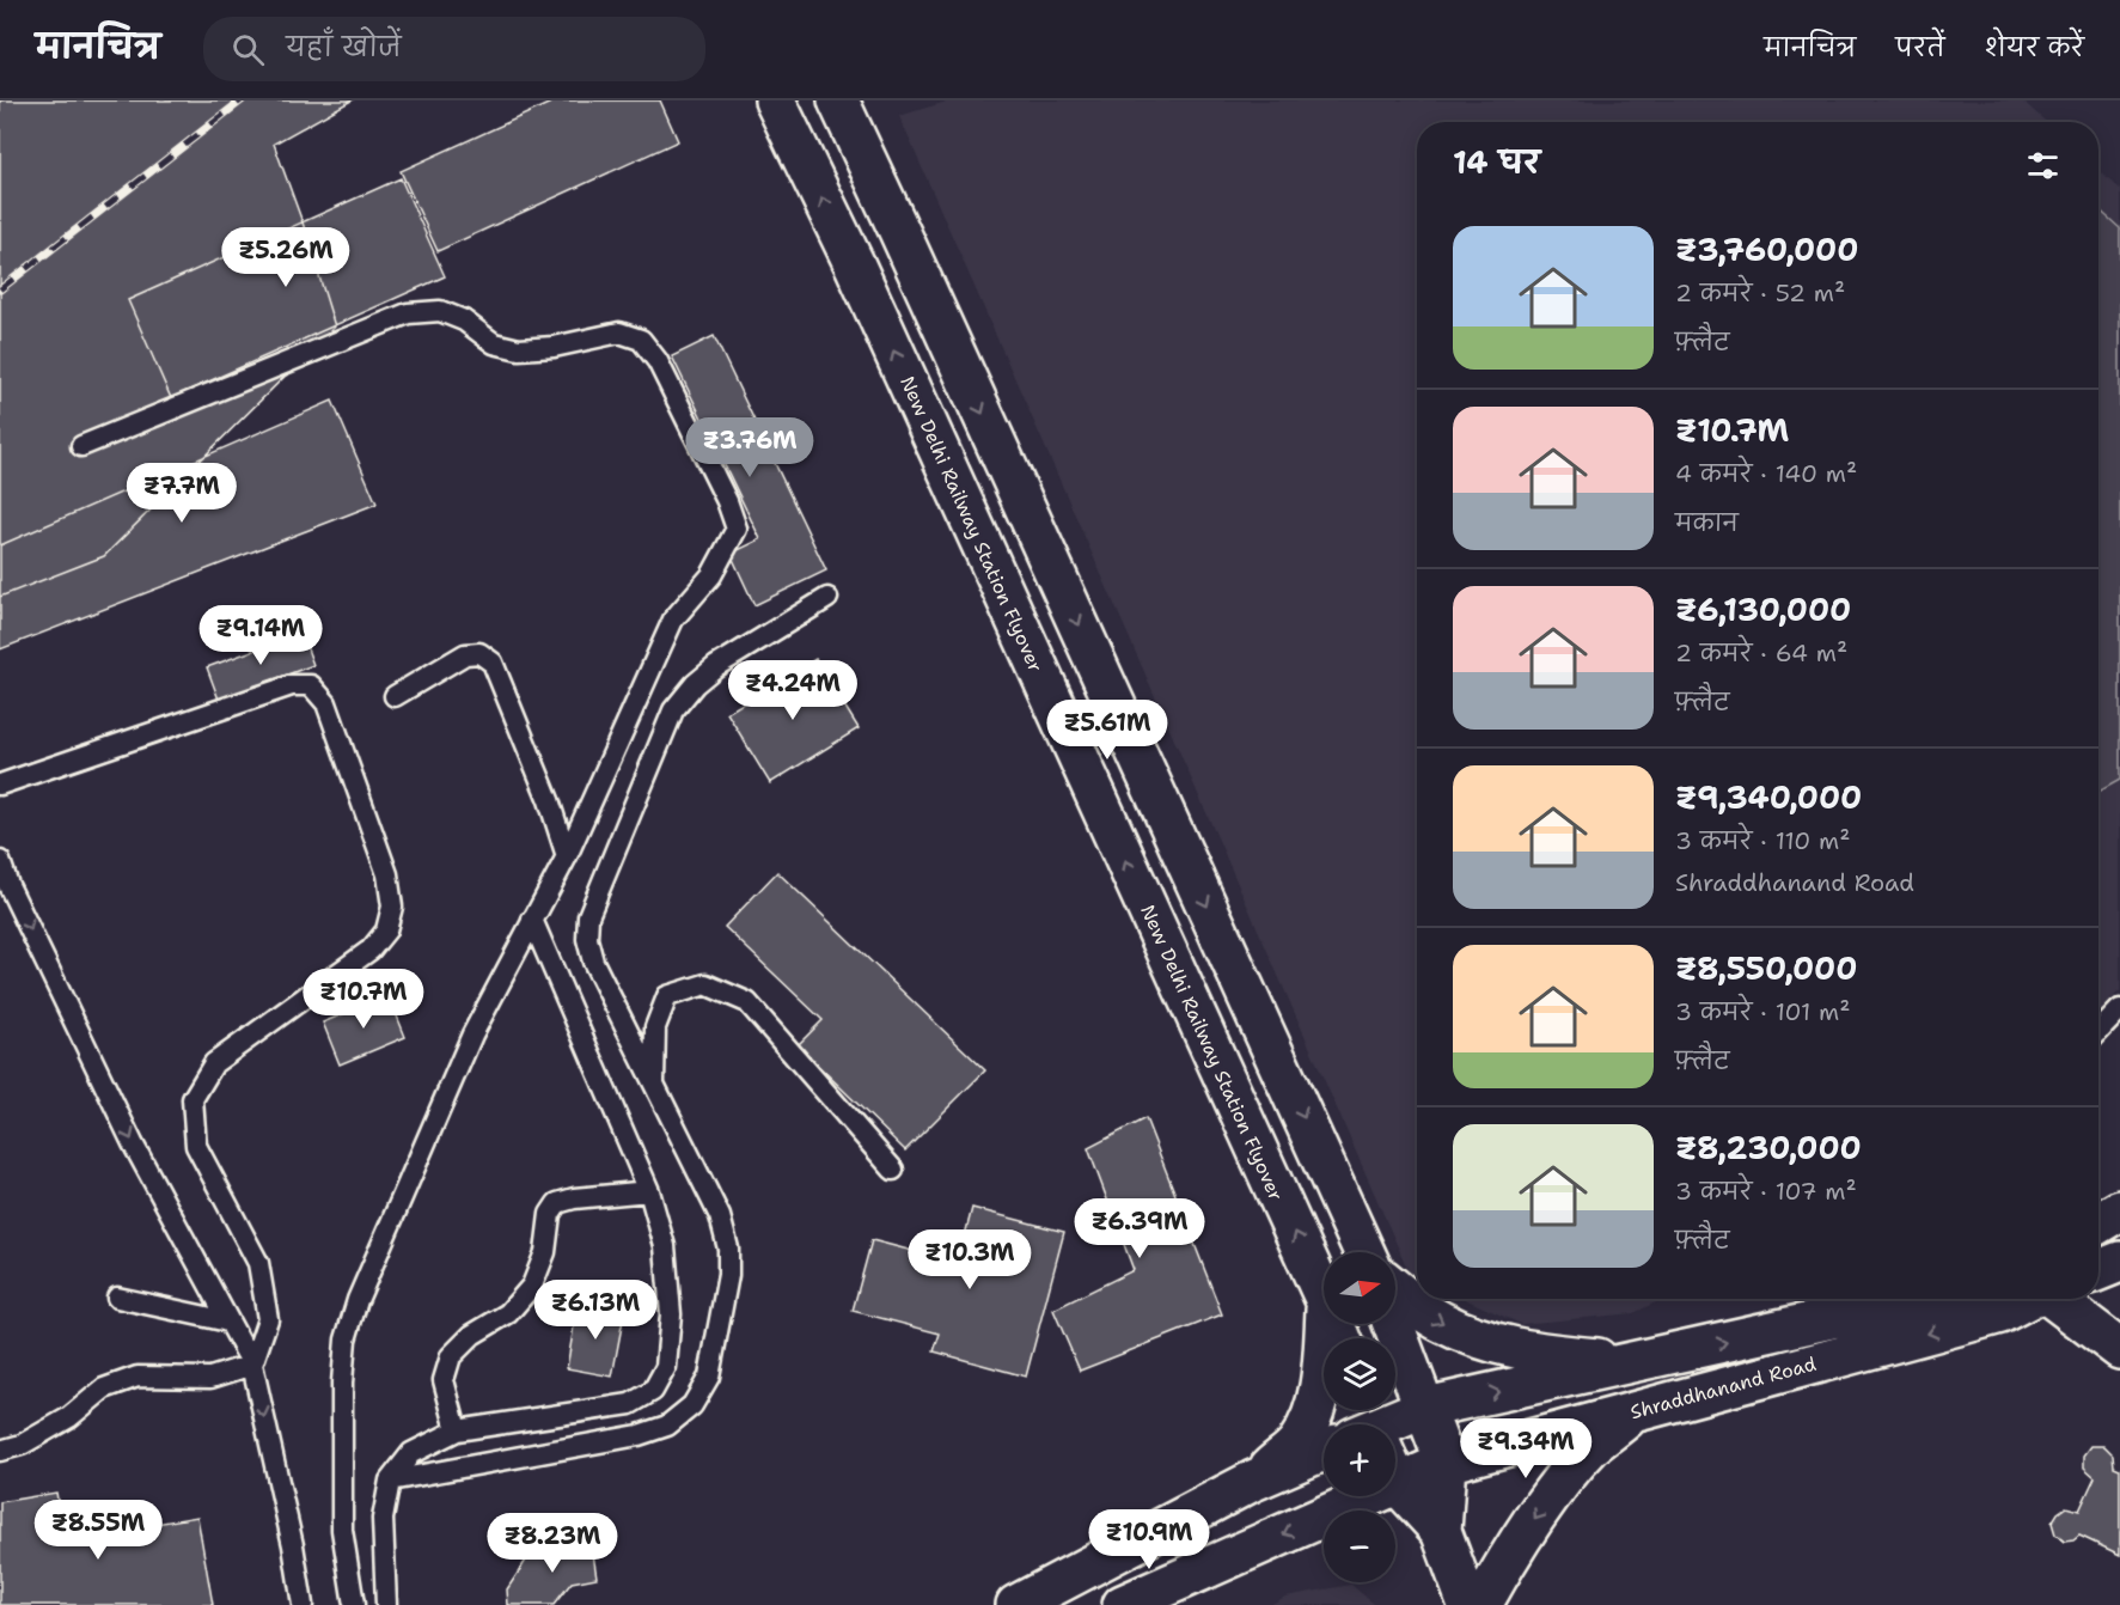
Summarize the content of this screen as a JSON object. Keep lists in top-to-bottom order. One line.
{"streets":{"main road":["New Delhi Railway Station Flyover","Shraddhanand Road"]},"north":"right","page":{"header":"मानचित्र","search":"यहाँ खोजें","nav":["मानचित्र","परतें","शेयर करें"],"heading":"14 घर","list":[{"name":"₹3,760,000","note":"2 कमरे · 52 m² · फ़्लैट"},{"name":"₹10.7M","note":"4 कमरे · 140 m² · मकान"},{"name":"₹6,130,000","note":"2 कमरे · 64 m² · फ़्लैट"},{"name":"₹9,340,000","note":"3 कमरे · 110 m² · Shraddhanand Road"},{"name":"₹8,550,000","note":"3 कमरे · 101 m² · फ़्लैट"},{"name":"₹8,230,000","note":"3 कमरे · 107 m² · फ़्लैट"}],"price":["₹5.26M","₹3.76M","₹7.7M","₹9.14M","₹4.24M","₹5.61M","₹10.7M","₹6.39M","₹10.3M","₹6.13M","₹9.34M","₹8.55M","₹10.9M","₹8.23M"],"map_buttons":["+","−"]}}
